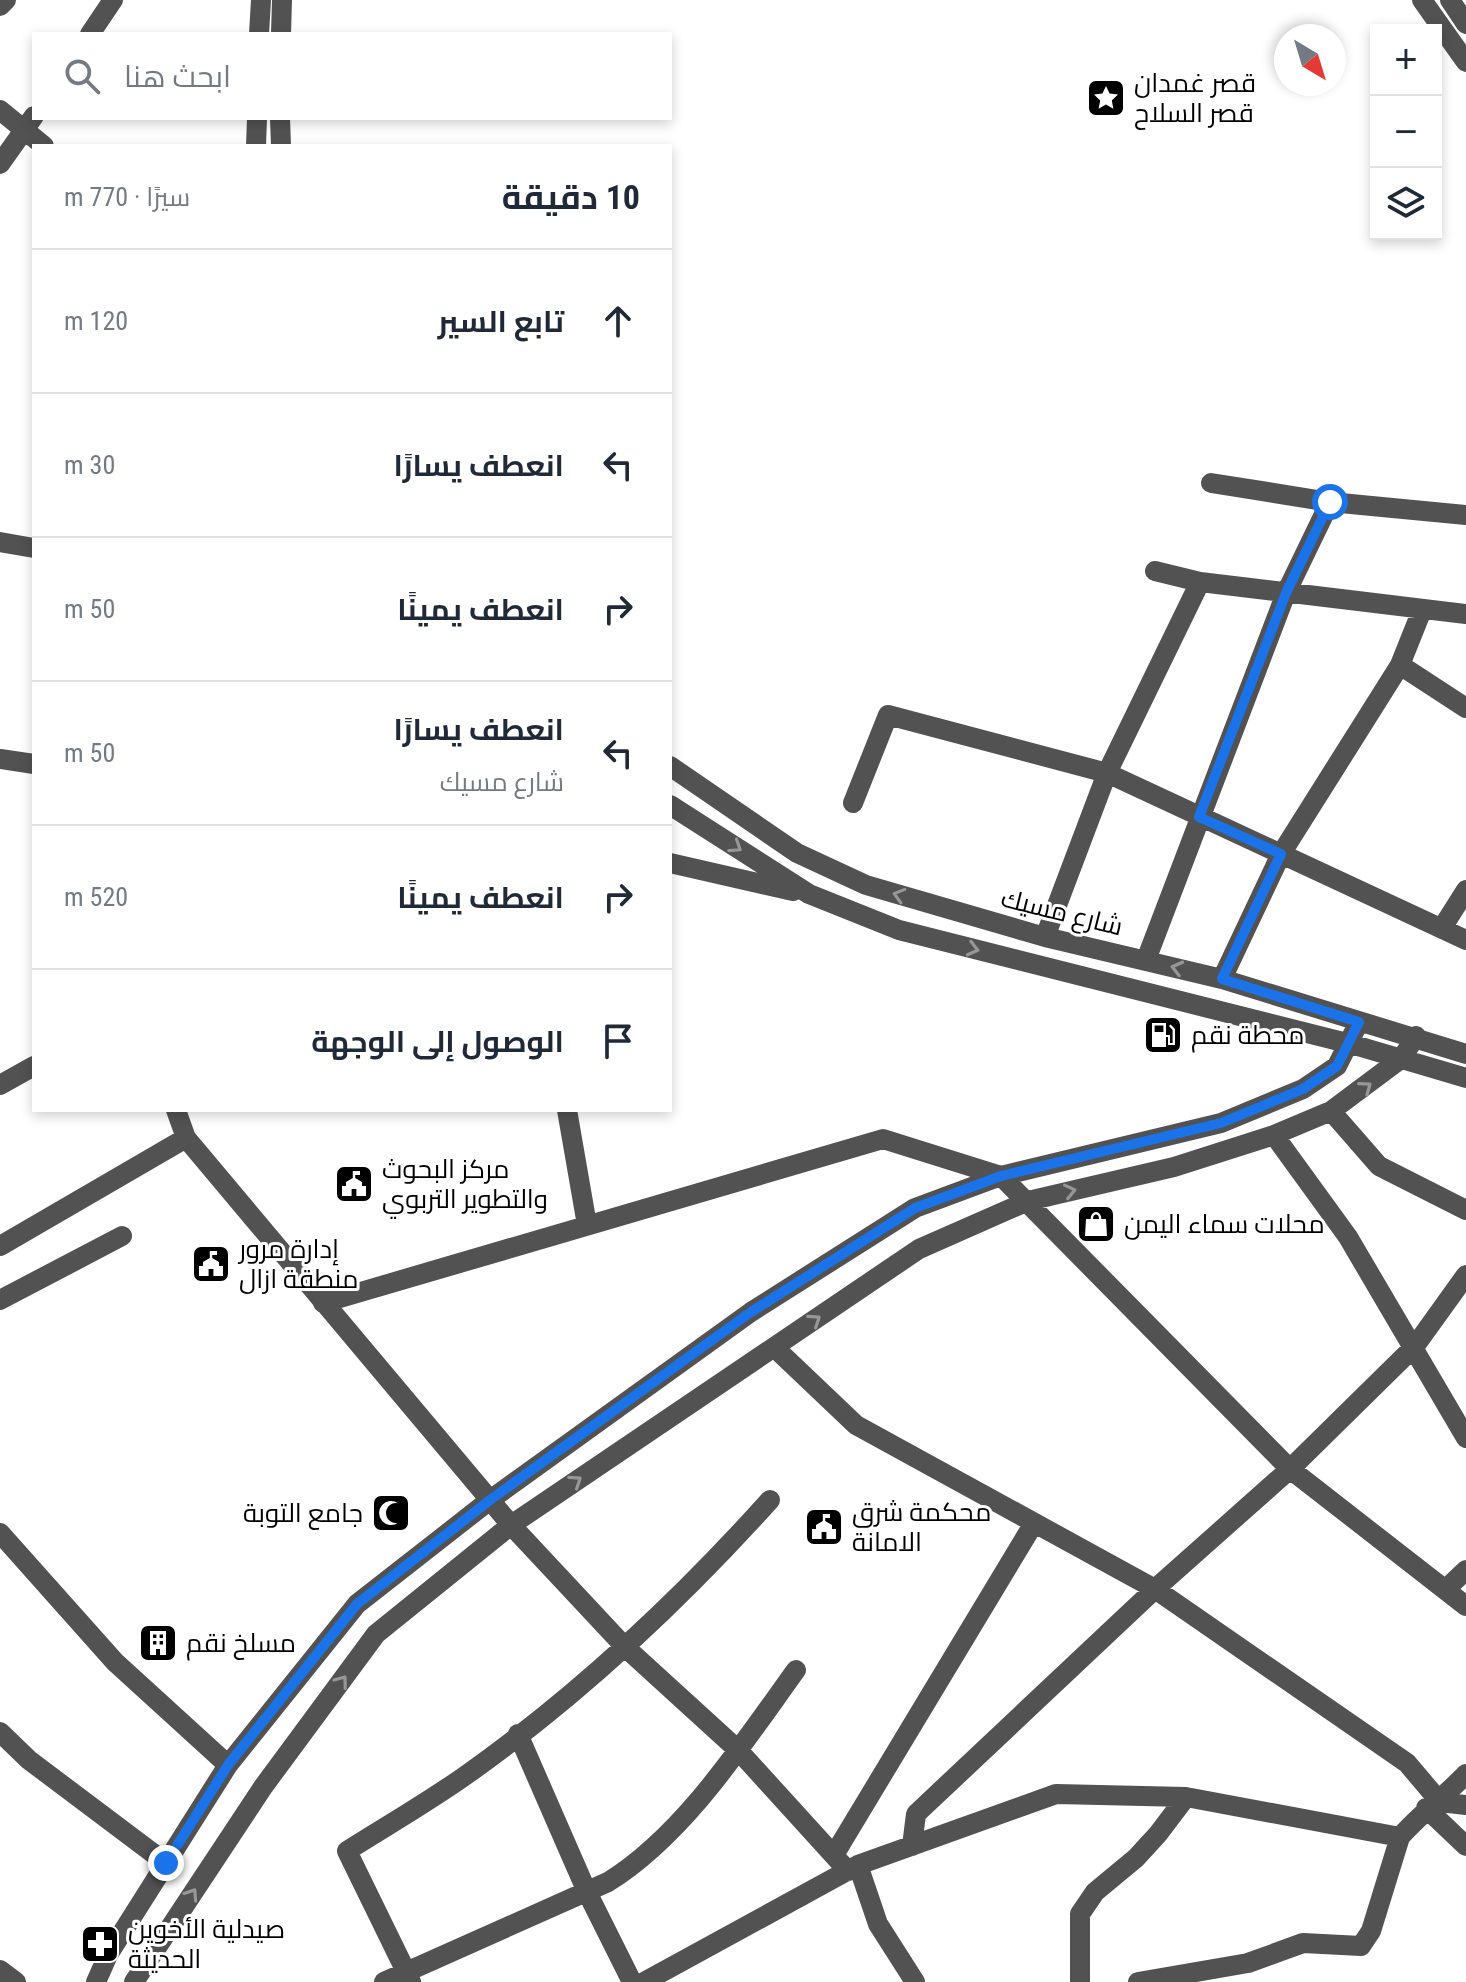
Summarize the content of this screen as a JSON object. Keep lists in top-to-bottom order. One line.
{"streets":{"street":["شارع مسيك"]},"places":{"place":["قصر غمدان قصر السلاح"],"fuel station":["محطة نقم"],"public building":["مركز البحوث والتطوير التربوي","إدارة مرور منطقة ازال","محكمة شرق الامانة"],"shop":["محلات سماء اليمن"],"mosque":["جامع التوبة"],"building":["مسلخ نقم"],"pharmacy":["صيدلية الأخوين الحديثة"]},"north":"bottom right","page":{"map_buttons":["+","−"],"search":"ابحث هنا","heading":["10 دقيقة","سيرًا · 770 m"],"list":[["تابع السير","120 m"],["انعطف يسارًا","30 m"],["انعطف يمينًا","50 m"],["انعطف يسارًا","شارع مسيك","50 m"],["انعطف يمينًا","520 m"],"الوصول إلى الوجهة"]}}
